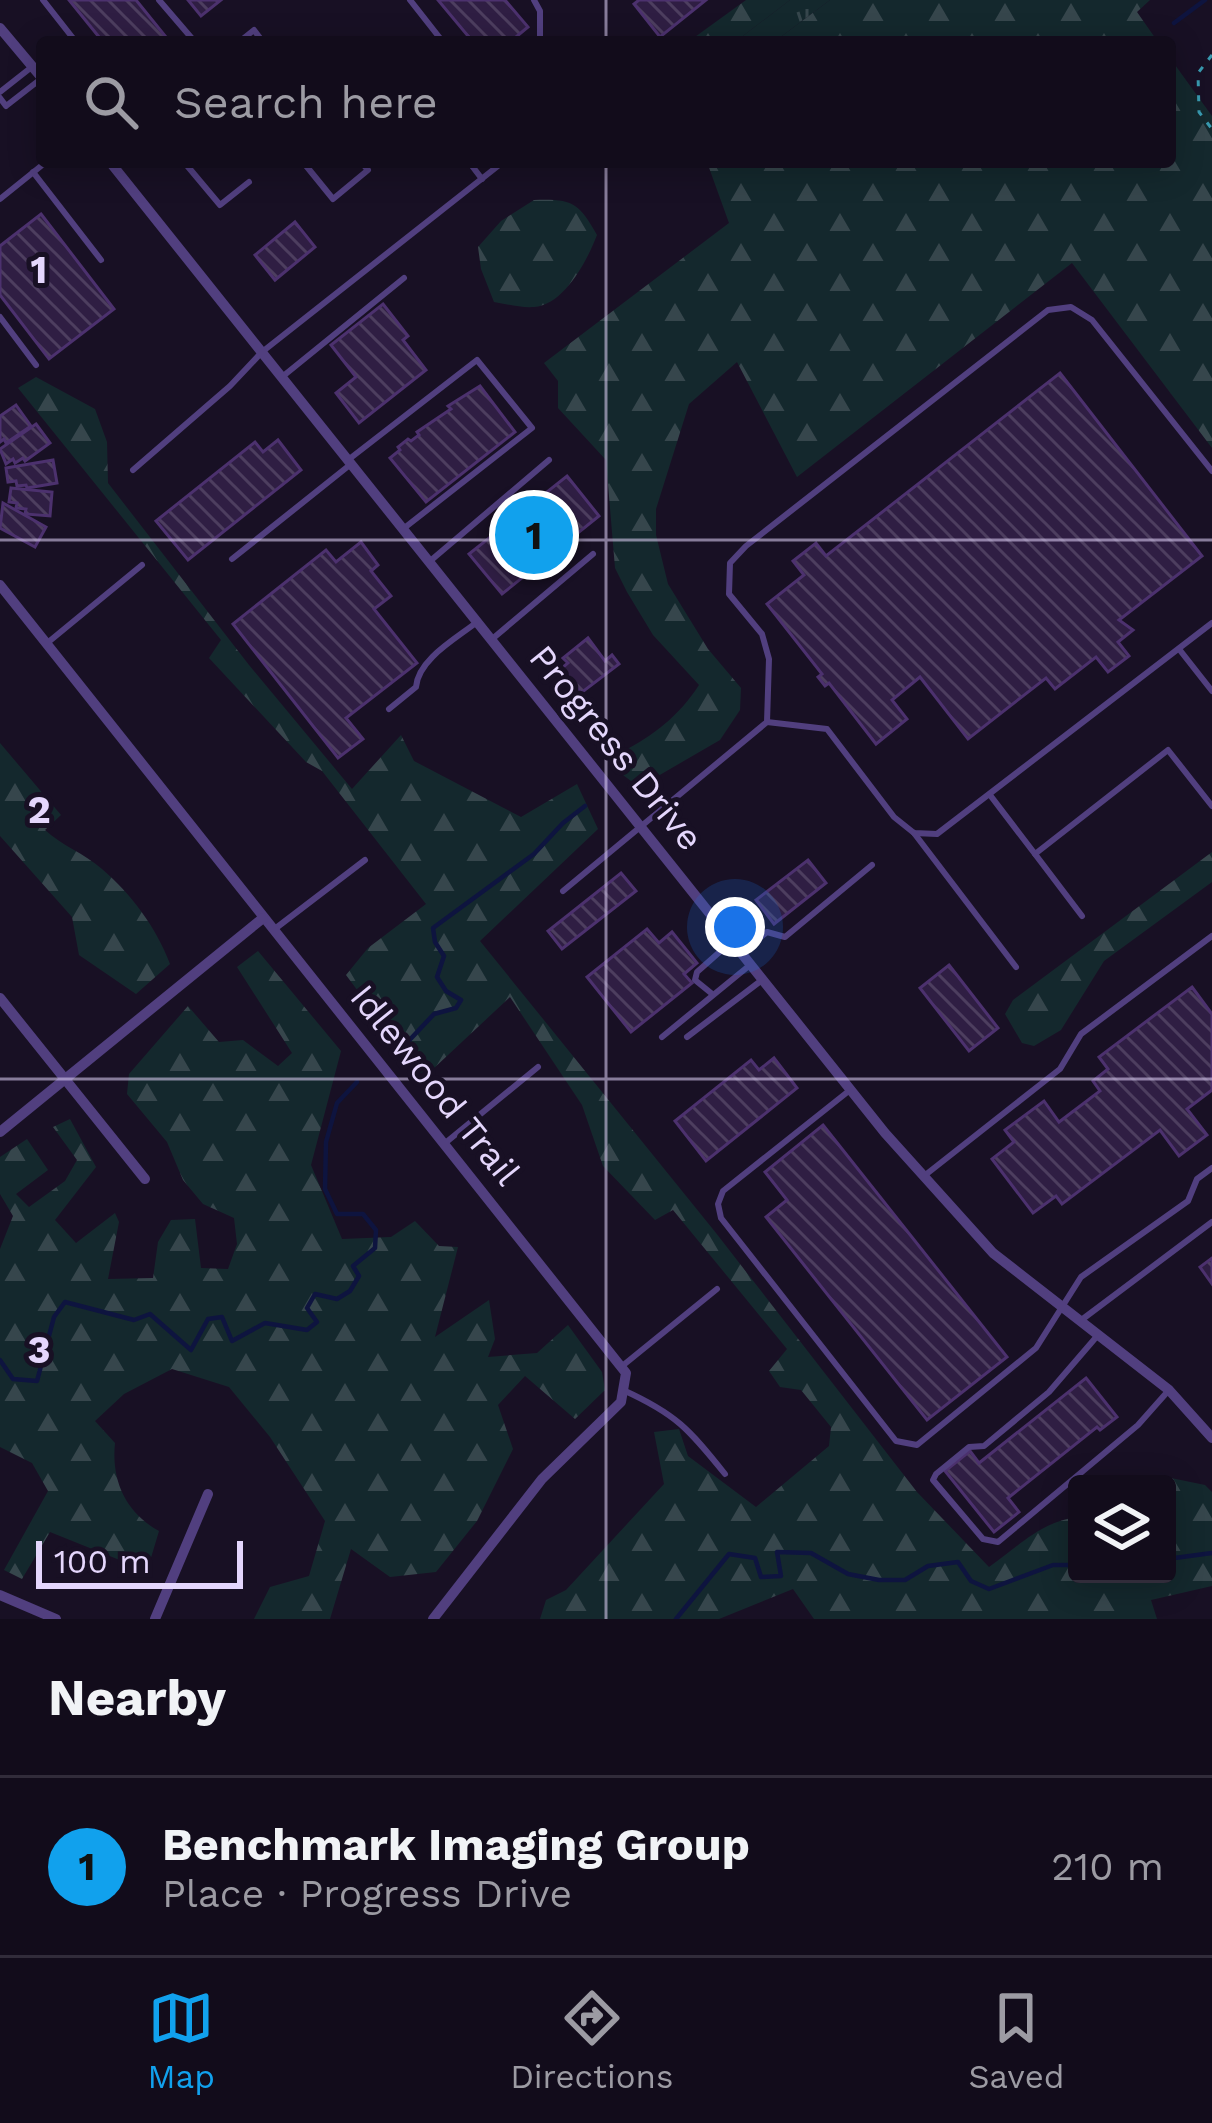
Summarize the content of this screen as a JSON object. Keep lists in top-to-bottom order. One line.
{"streets":{"street":["Progress Drive","Idlewood Trail"]},"scale_bar":"100 m","page":{"search":"Search here","pins":"1","scale":"100 m","heading":"Nearby","list":[{"mark":"1","name":"Benchmark Imaging Group","note":"Place · Progress Drive","value":"210 m"}],"nav":["Map","Directions","Saved"]},"grid":{"rows":["1","2","3"]}}
